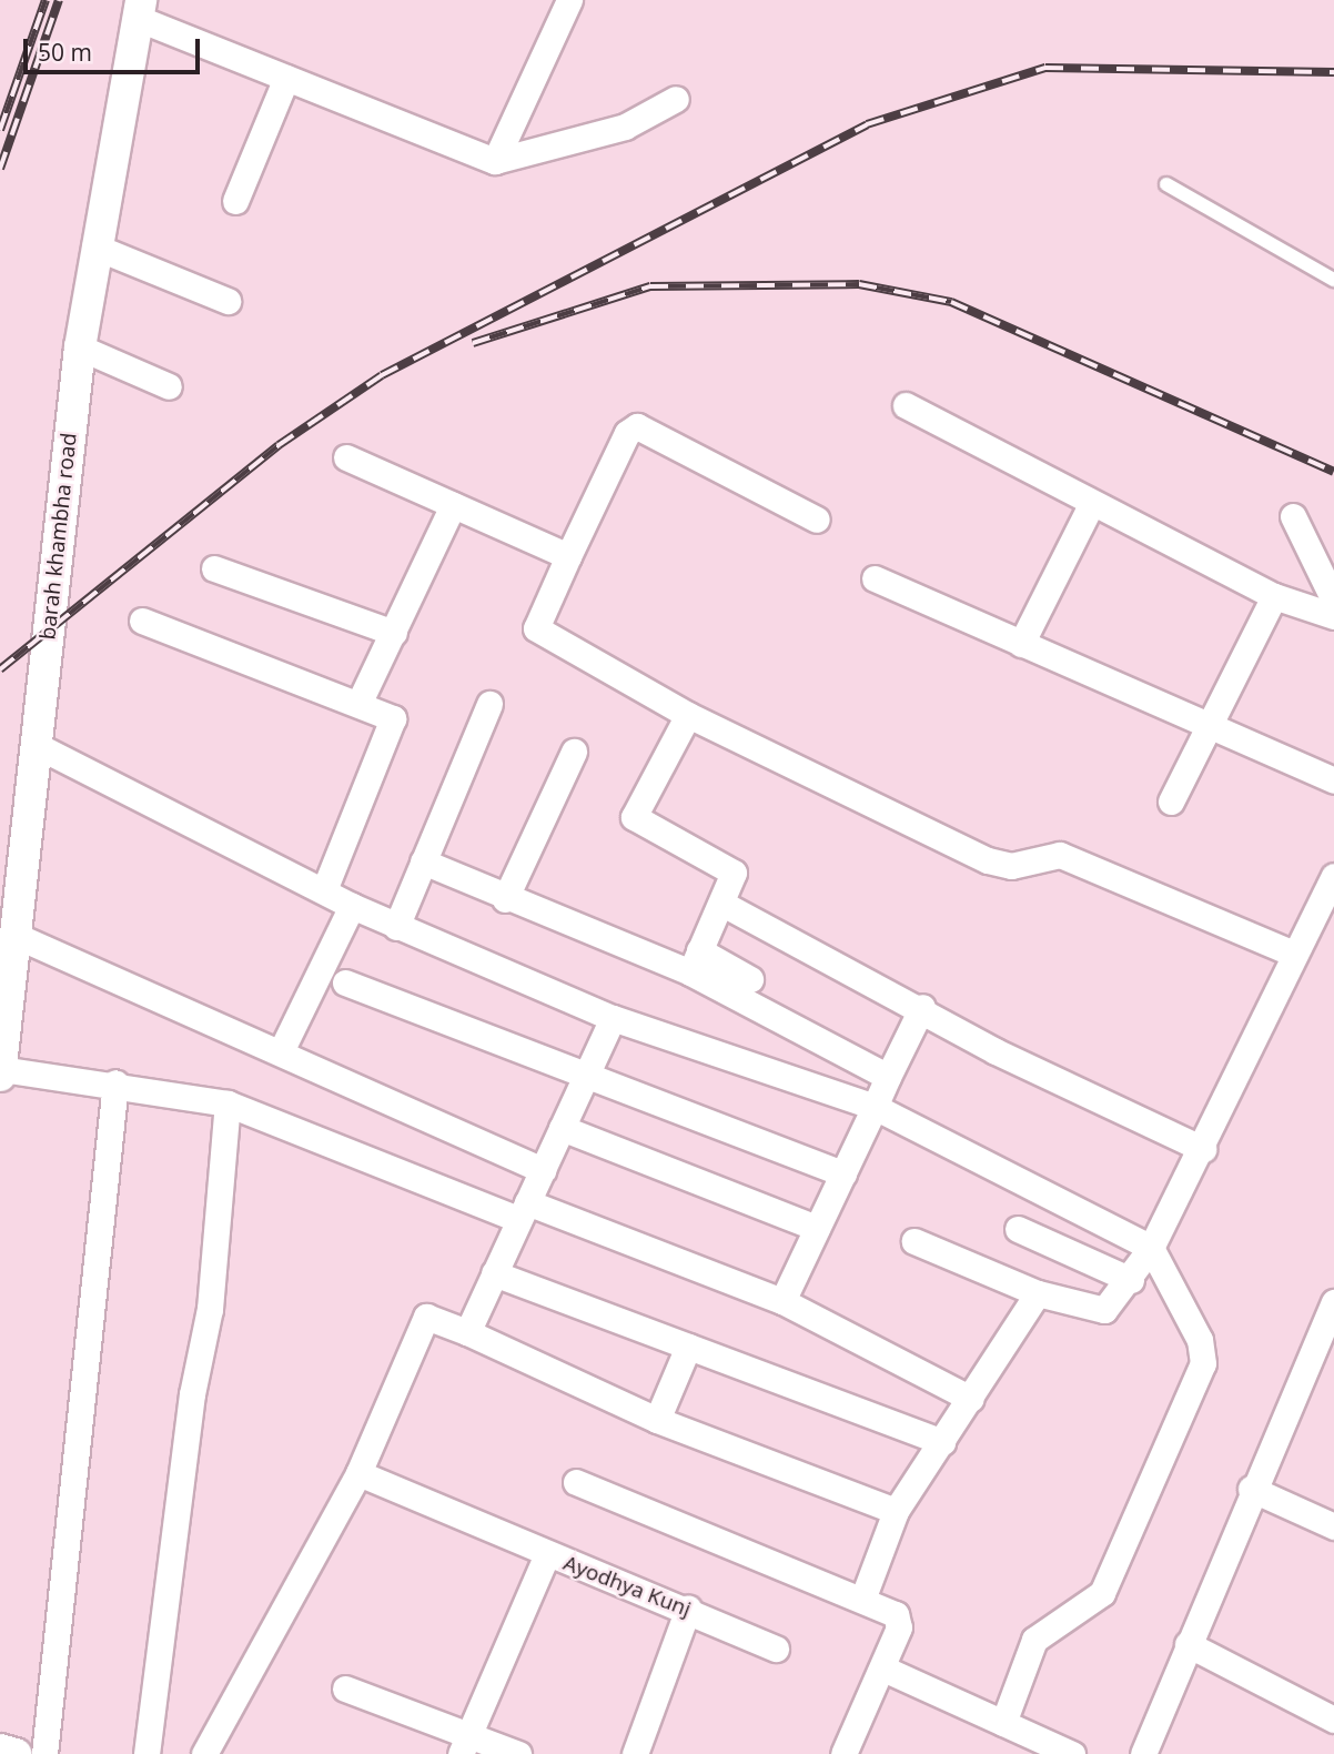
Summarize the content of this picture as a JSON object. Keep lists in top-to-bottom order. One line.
{"streets":{"street":["barah khambha road","Ayodhya Kunj"]},"scale_bar":"50 m"}
